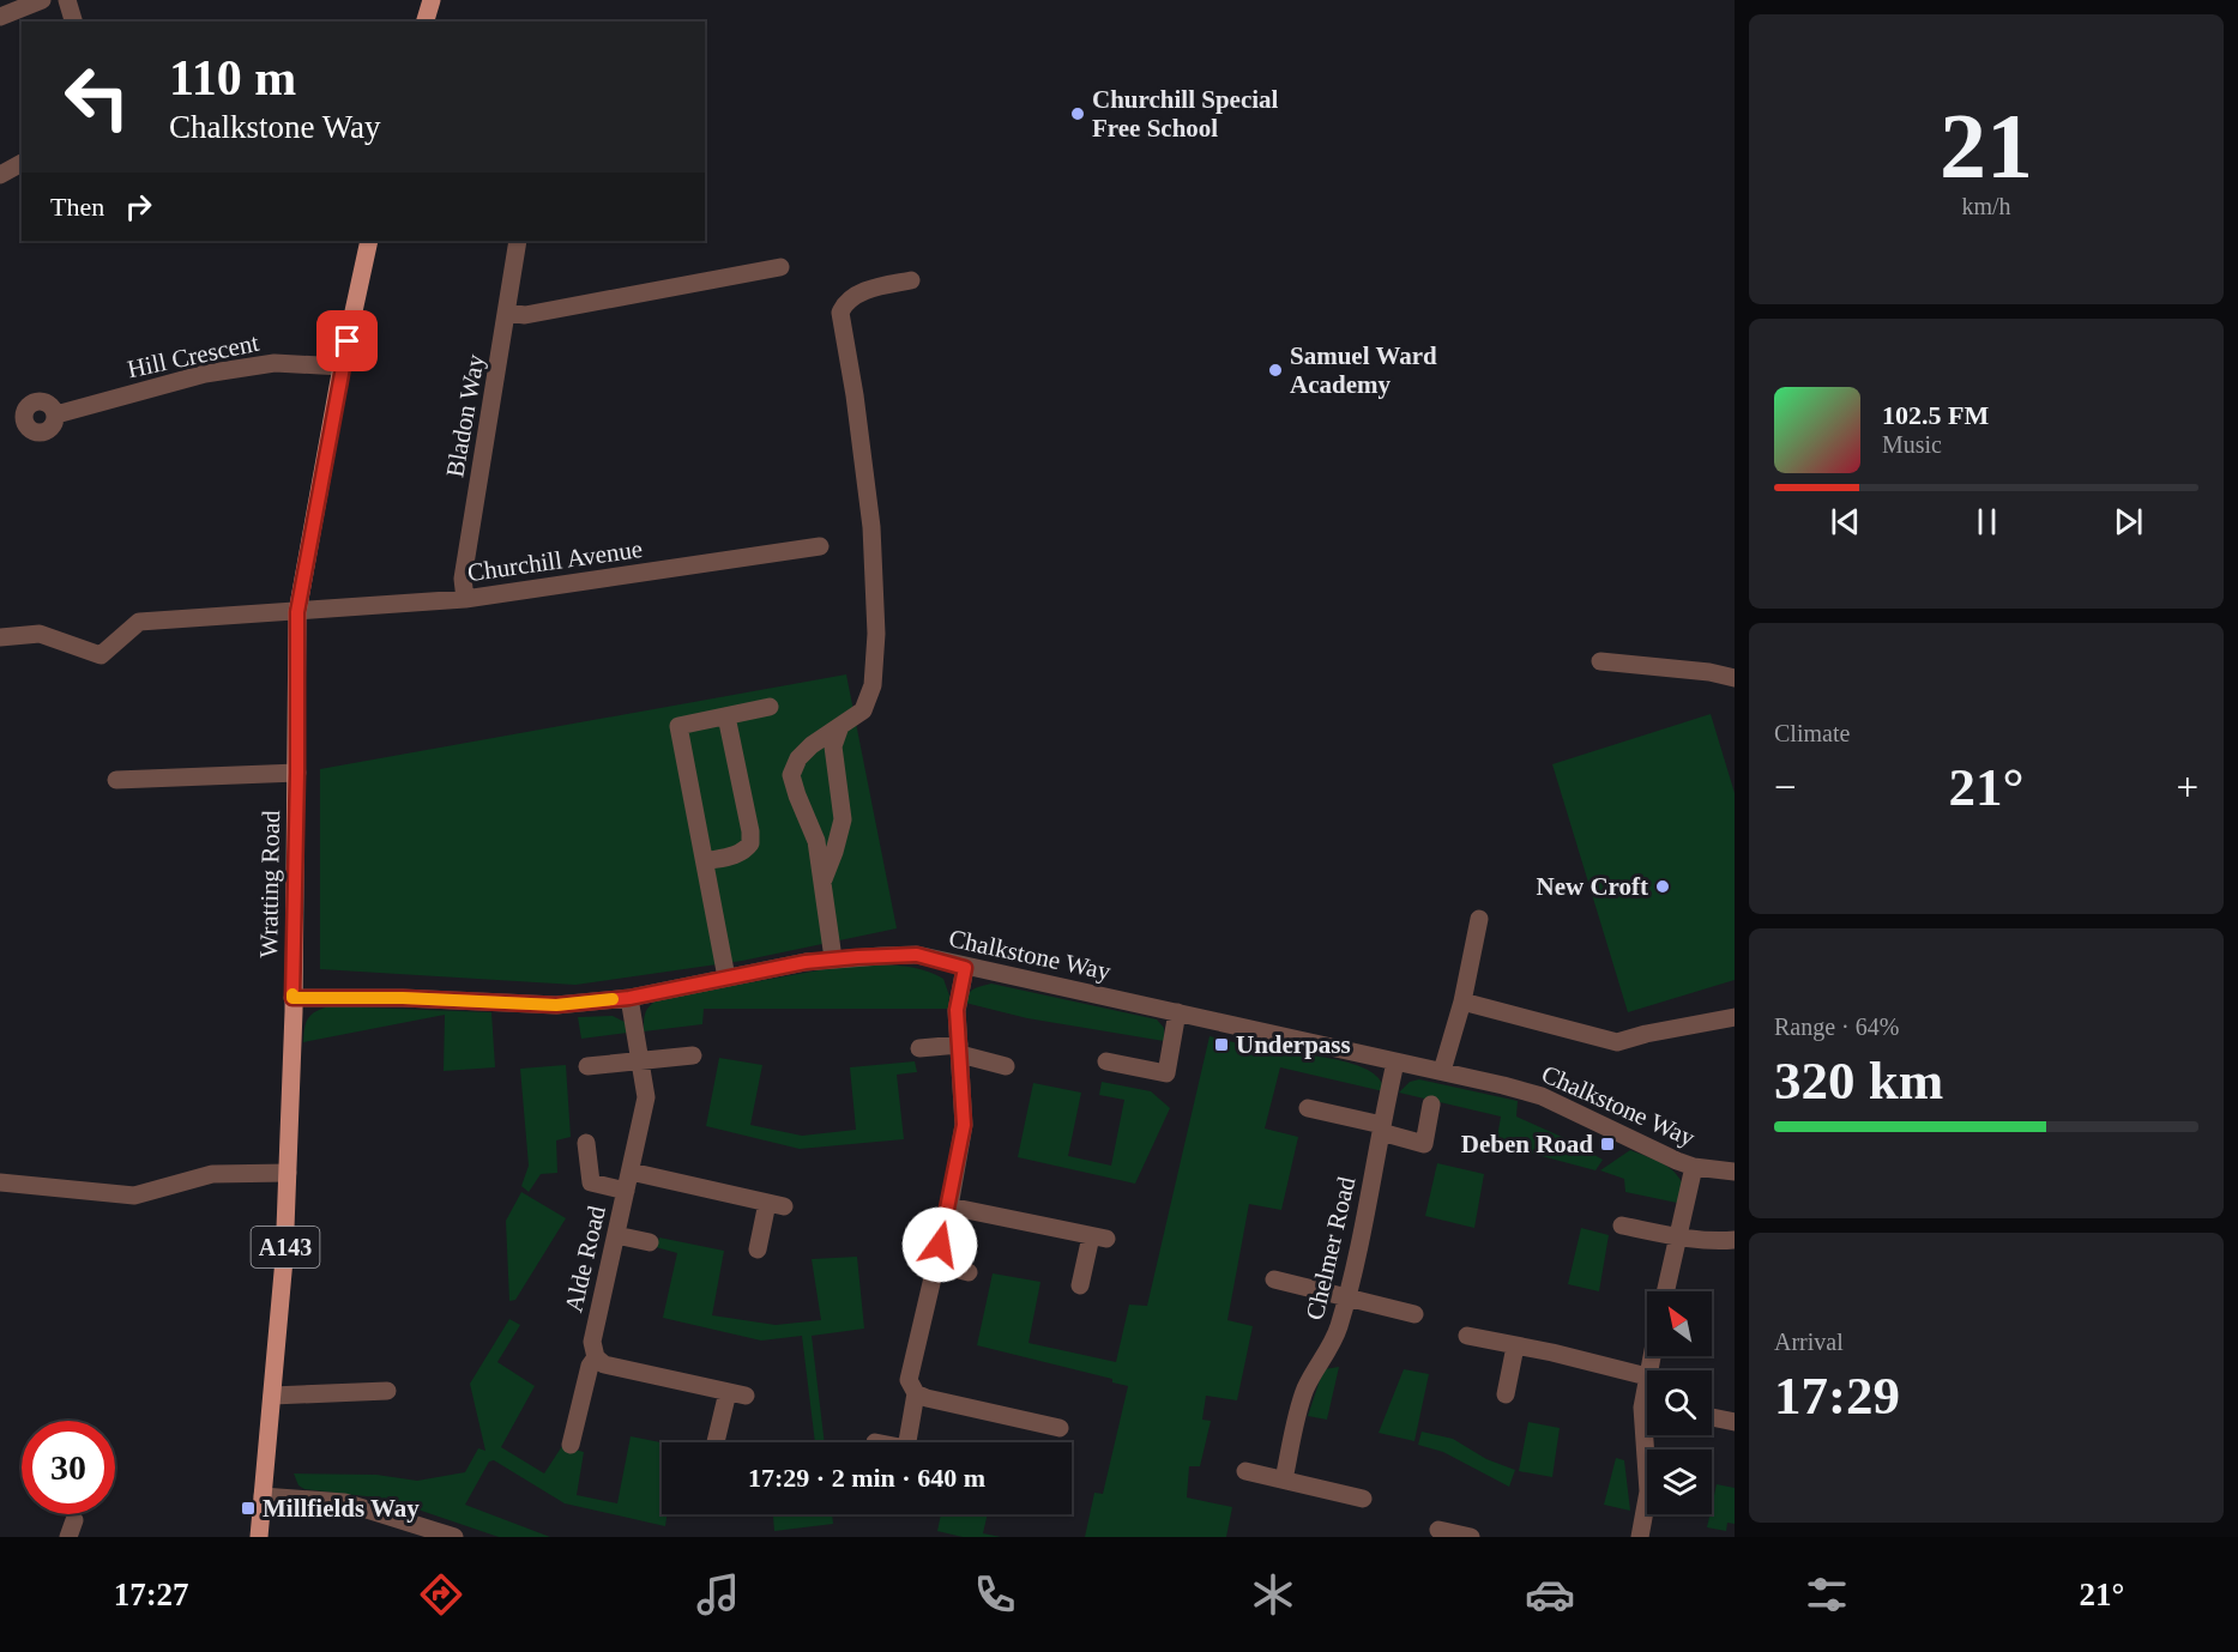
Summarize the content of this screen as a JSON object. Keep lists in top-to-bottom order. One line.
{"streets":{"main road":["Wratting Road","A143"],"street":["Hill Crescent","Bladon Way","Churchill Avenue","Chalkstone Way","Chelmer Road","Alde Road"]},"crossings":[["Hill Crescent","Wratting Road"],["Bladon Way","Churchill Avenue"],["Churchill Avenue","Wratting Road"],["Wratting Road","Chalkstone Way"],["Chalkstone Way","Chelmer Road"],["Chalkstone Way","Alde Road"]],"places":{"other":["Churchill Special Free School","Samuel Ward Academy","New Croft"],"transit":["Underpass","Deben Road","Millfields Way"]},"north":"top left","page":{"tile":[["21","km/h"],"Climate",["Range · 64%","320 km"],["Arrival","17:29"]],"turn":["110 m","Chalkstone Way"],"then":"Then","song":["102.5 FM","Music"],"heat":["−","21°","+"],"limit":"30","trip":"17:29 · 2 min · 640 m","tabs":["17:27","21°"]}}
